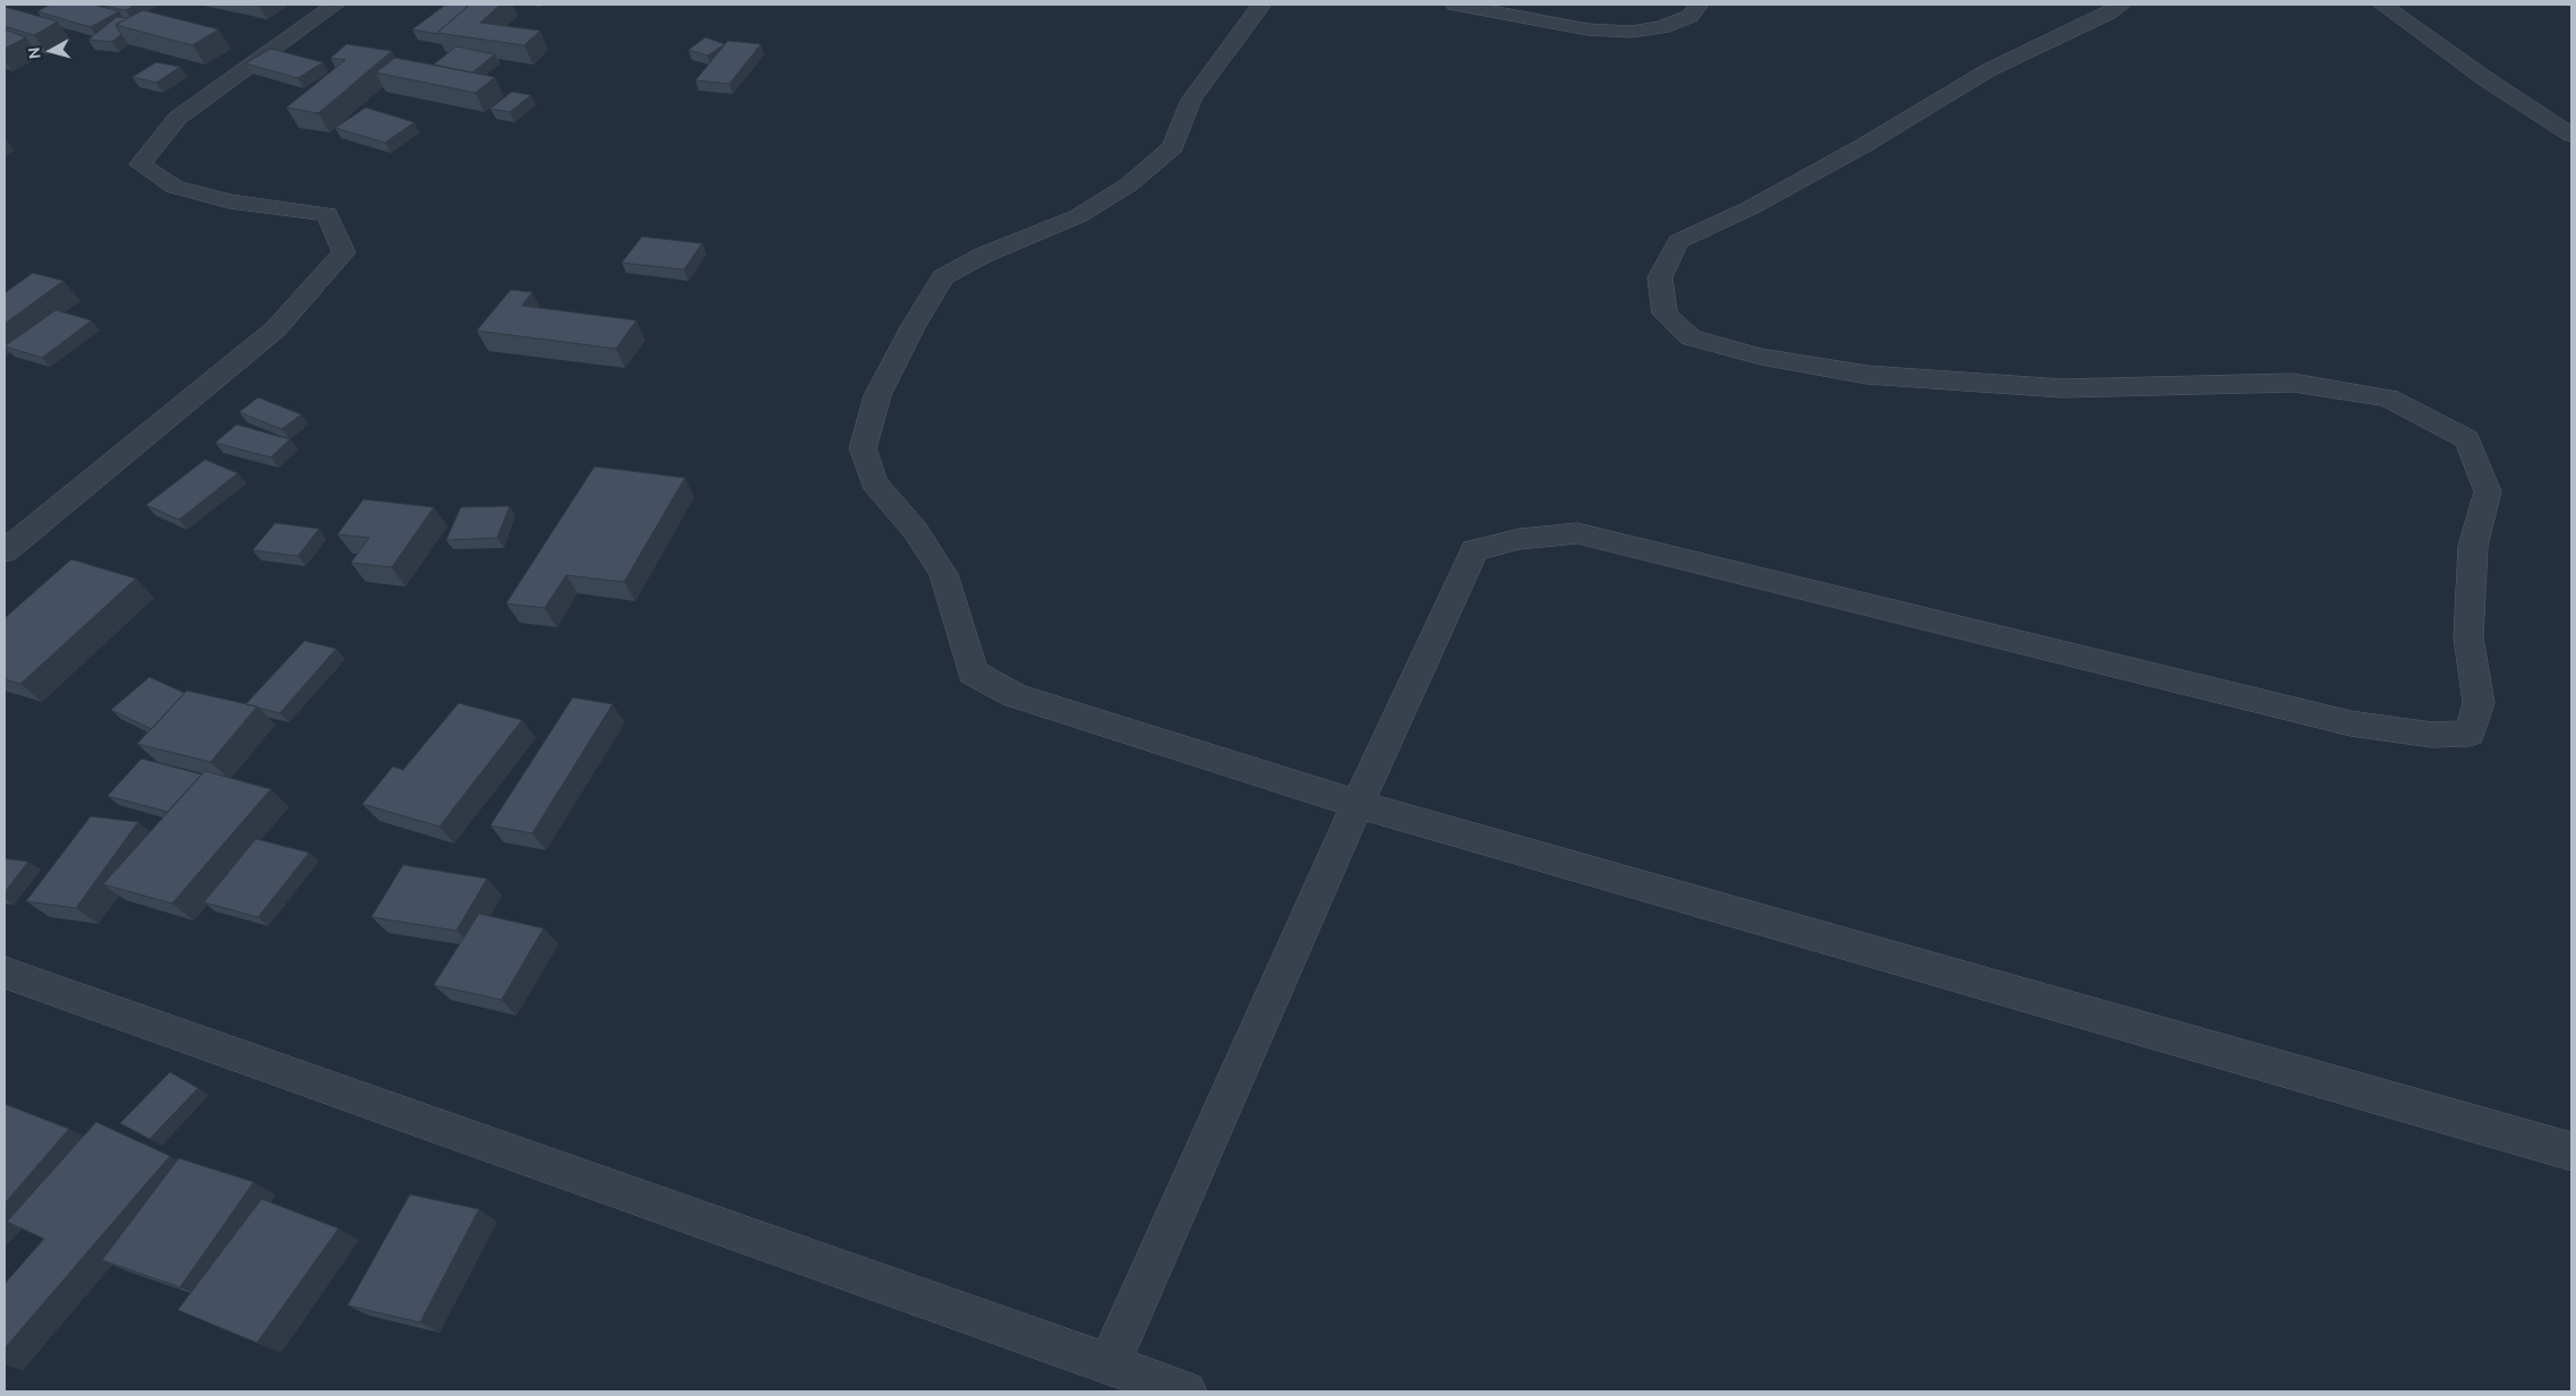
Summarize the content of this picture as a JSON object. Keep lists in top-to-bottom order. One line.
{"north":"left"}
